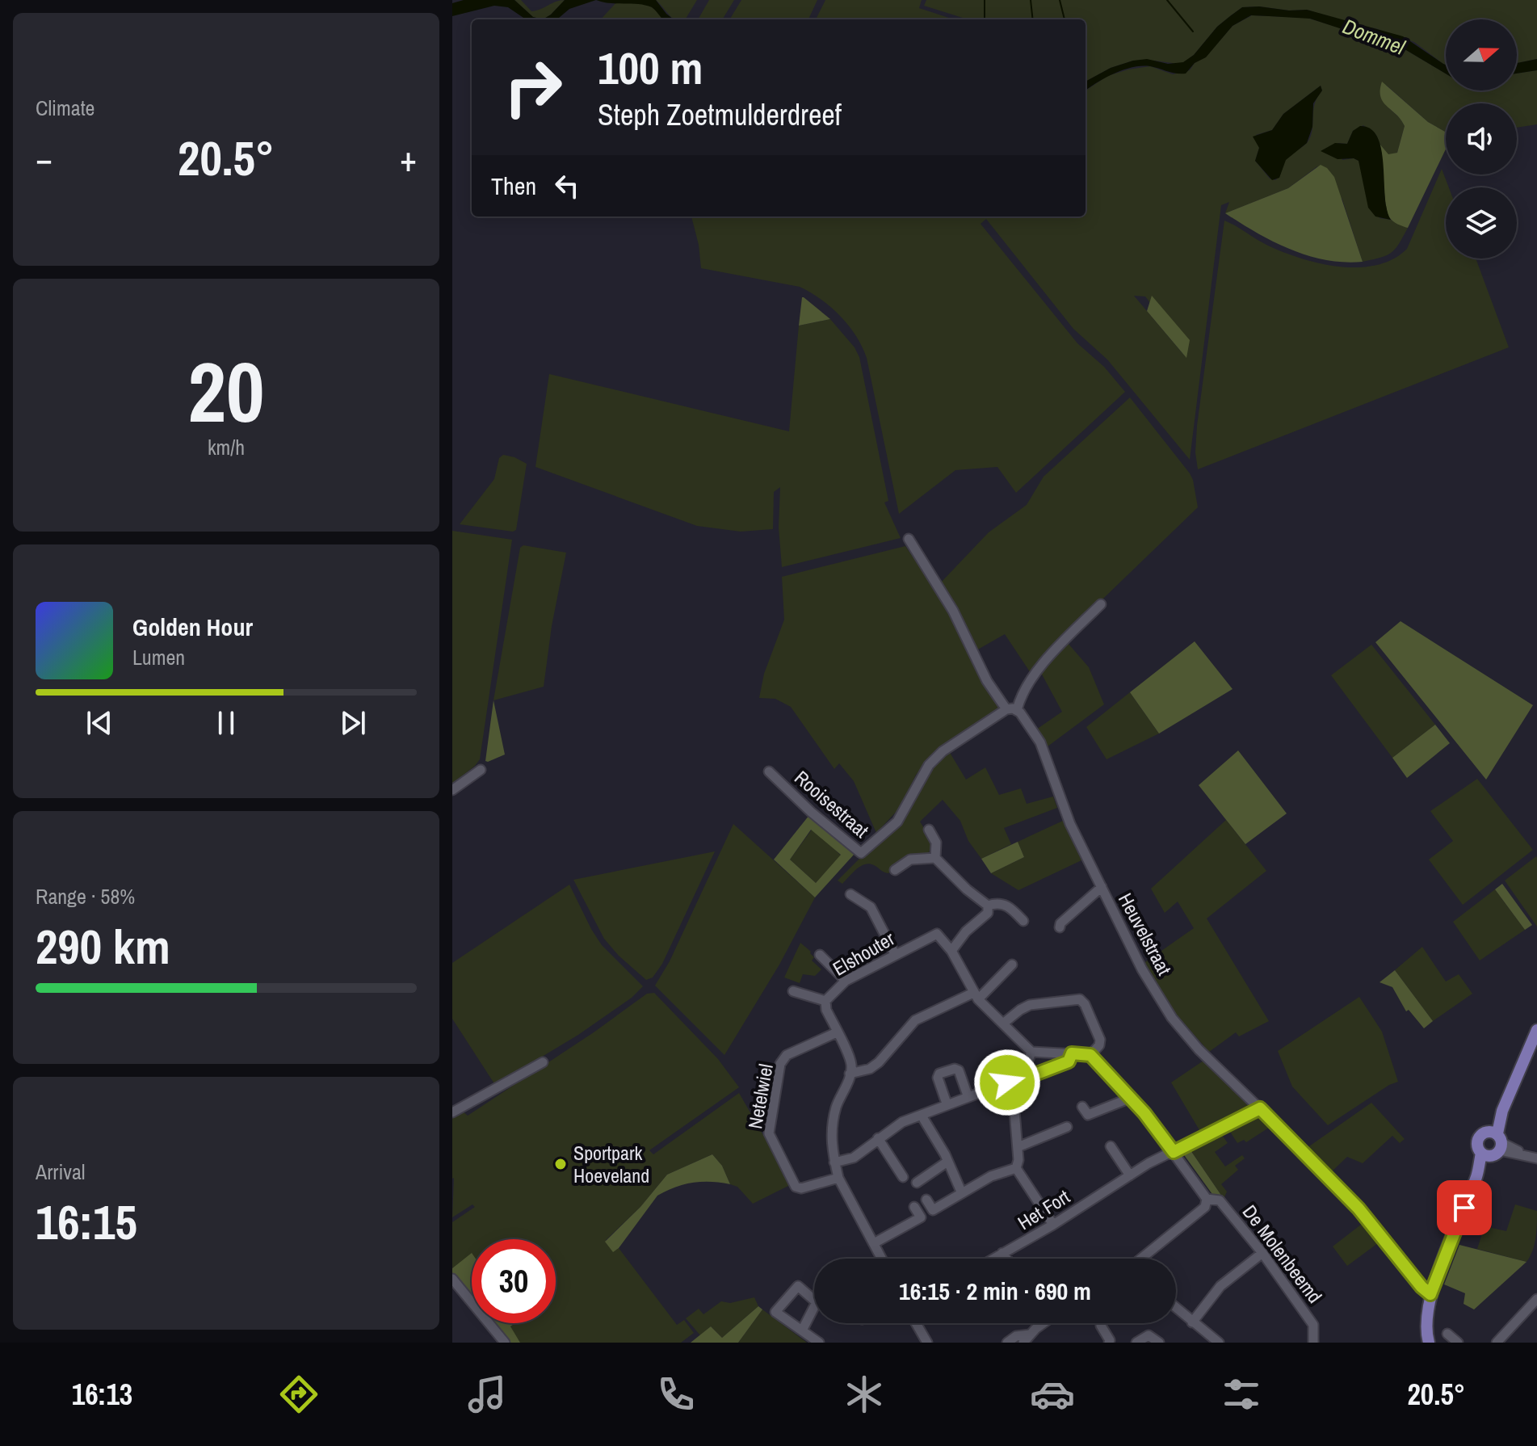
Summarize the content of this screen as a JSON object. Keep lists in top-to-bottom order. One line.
{"streets":{"street":["Rooisestraat","Heuvelstraat","Elshouter","Netelwiel","Het Fort","De Molenbeemd"]},"crossings":[["Rooisestraat","Heuvelstraat"],["Heuvelstraat","Het Fort"],["Elshouter","Netelwiel"]],"water":["Dommel"],"places":["Sportpark Hoeveland"],"north":"right","page":{"tile":["Climate",["20","km/h"],["Range · 58%","290 km"],["Arrival","16:15"]],"turn":["100 m","Steph Zoetmulderdreef"],"heat":["−","20.5°","+"],"then":"Then","song":["Golden Hour","Lumen"],"limit":"30","trip":"16:15 · 2 min · 690 m","tabs":["16:13","20.5°"]}}
